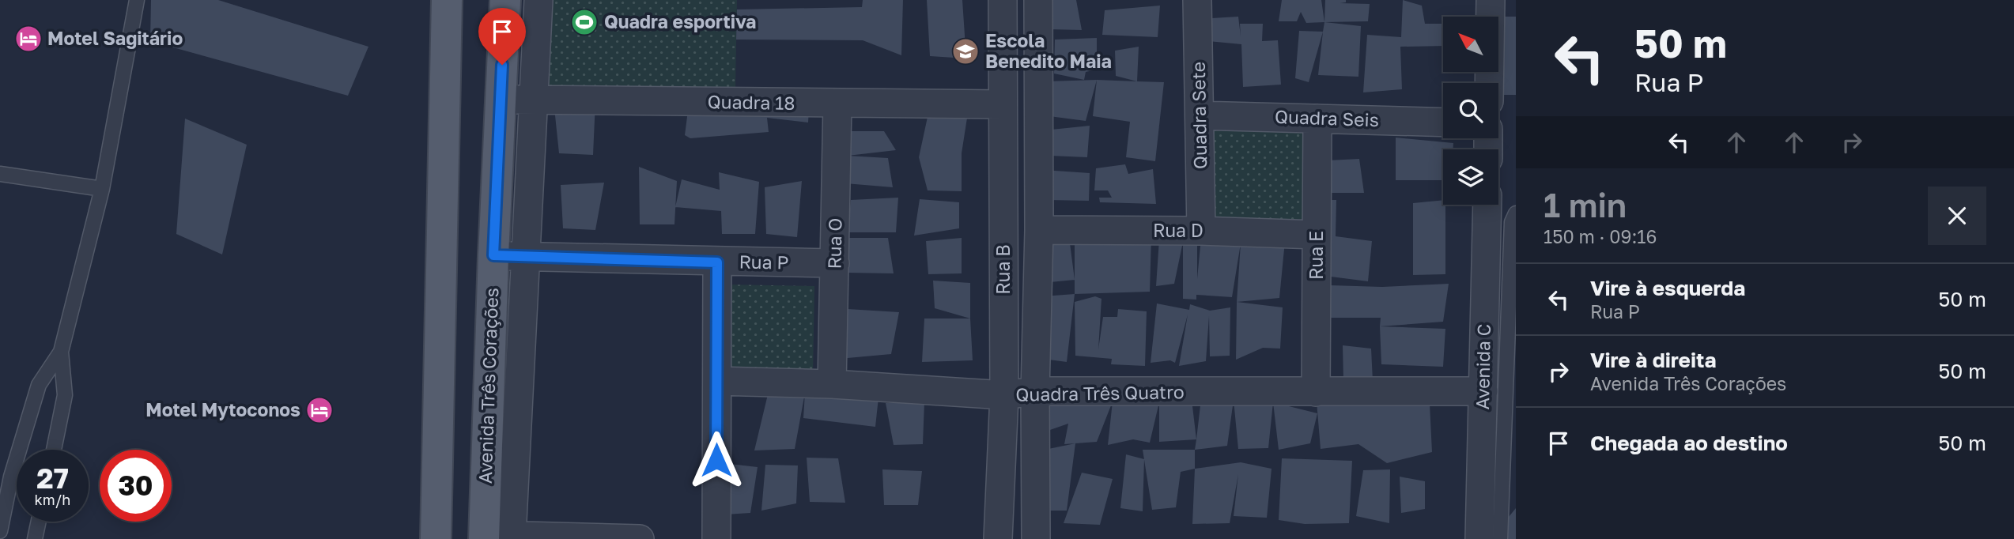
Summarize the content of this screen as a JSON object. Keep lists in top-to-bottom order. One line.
{"streets":{"main road":["Avenida Três Corações"],"street":["Quadra 18","Quadra Sete","Quadra Seis","Rua D","Rua O","Rua E","Rua P","Rua B","Avenida C","Quadra Três Quatro"]},"crossings":[["Quadra 18","Rua O"],["Quadra 18","Rua B"],["Quadra 18","Avenida Três Corações"],["Quadra Sete","Quadra Seis"],["Quadra Sete","Rua D"],["Quadra Seis","Rua E"],["Rua D","Rua E"],["Rua D","Rua B"],["Rua O","Rua P"],["Rua O","Quadra Três Quatro"],["Rua E","Quadra Três Quatro"],["Rua P","Avenida Três Corações"],["Rua B","Quadra Três Quatro"],["Avenida C","Quadra Três Quatro"]],"places":{"sports":["Quadra esportiva"],"hotel":["Motel Sagitário","Motel Mytoconos"],"school or university":["Escola Benedito Maia"]},"north":"top left","page":{"turn":["50 m","Rua P"],"heading":["1 min","150 m · 09:16"],"list":[{"name":"Vire à esquerda","note":"Rua P","value":"50 m"},{"name":"Vire à direita","note":"Avenida Três Corações","value":"50 m"},{"name":"Chegada ao destino","value":"50 m"}],"speed":"27 km/h","limit":"30"}}
